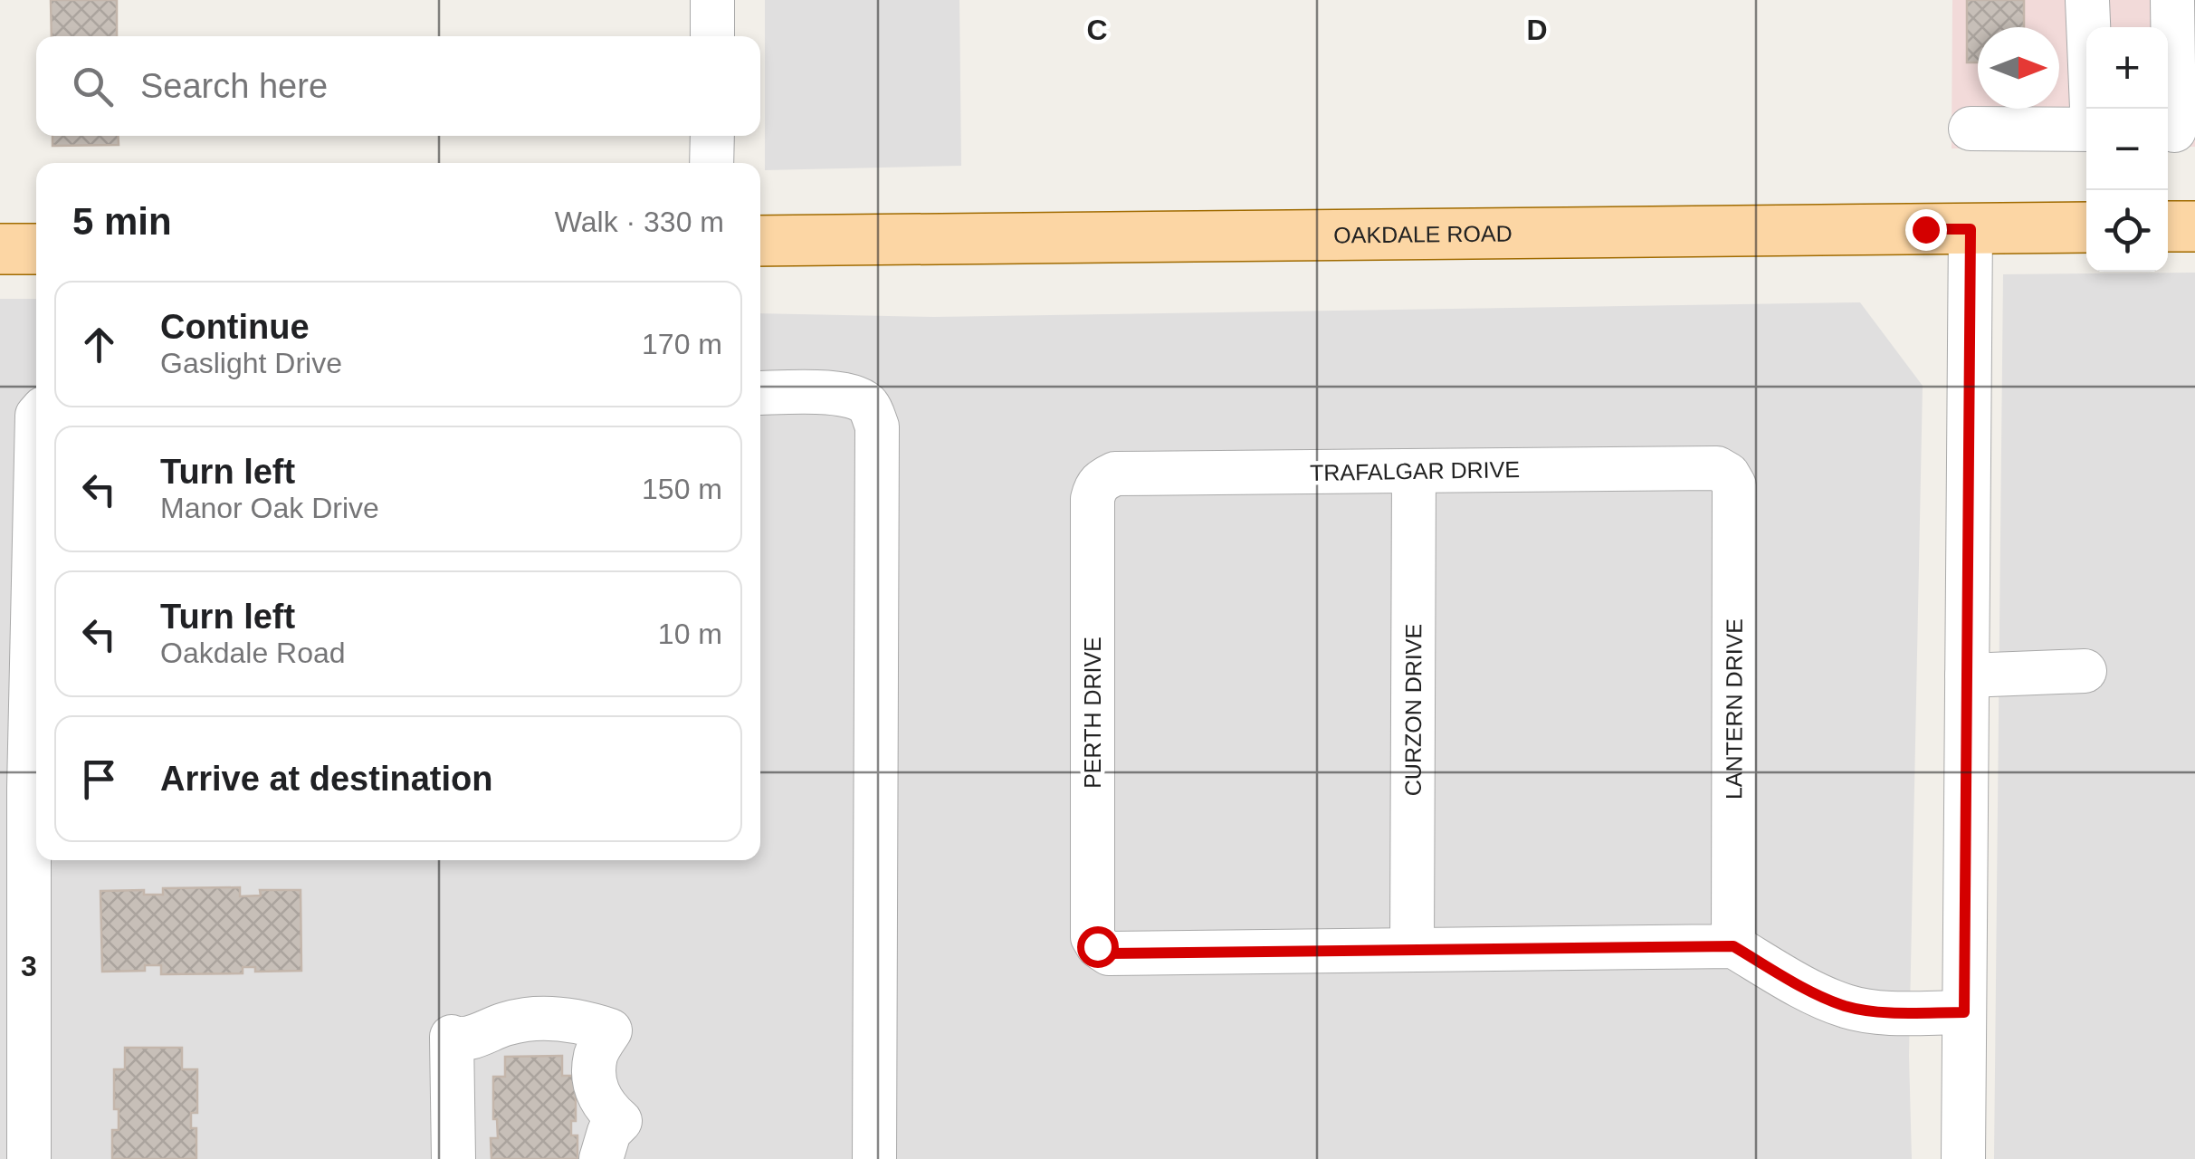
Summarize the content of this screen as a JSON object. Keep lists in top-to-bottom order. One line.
{"streets":{"main road":["OAKDALE ROAD"],"street":["TRAFALGAR DRIVE","LANTERN DRIVE","CURZON DRIVE","PERTH DRIVE"]},"crossings":[["TRAFALGAR DRIVE","LANTERN DRIVE"],["TRAFALGAR DRIVE","CURZON DRIVE"],["TRAFALGAR DRIVE","PERTH DRIVE"],["CURZON DRIVE","PERTH DRIVE"]],"north":"right","page":{"map_buttons":["+","−"],"search":"Search here","heading":["5 min","Walk · 330 m"],"list":[["Continue","Gaslight Drive","170 m"],["Turn left","Manor Oak Drive","150 m"],["Turn left","Oakdale Road","10 m"],"Arrive at destination"]},"grid":{"columns":["C","D"],"rows":["3"]}}
